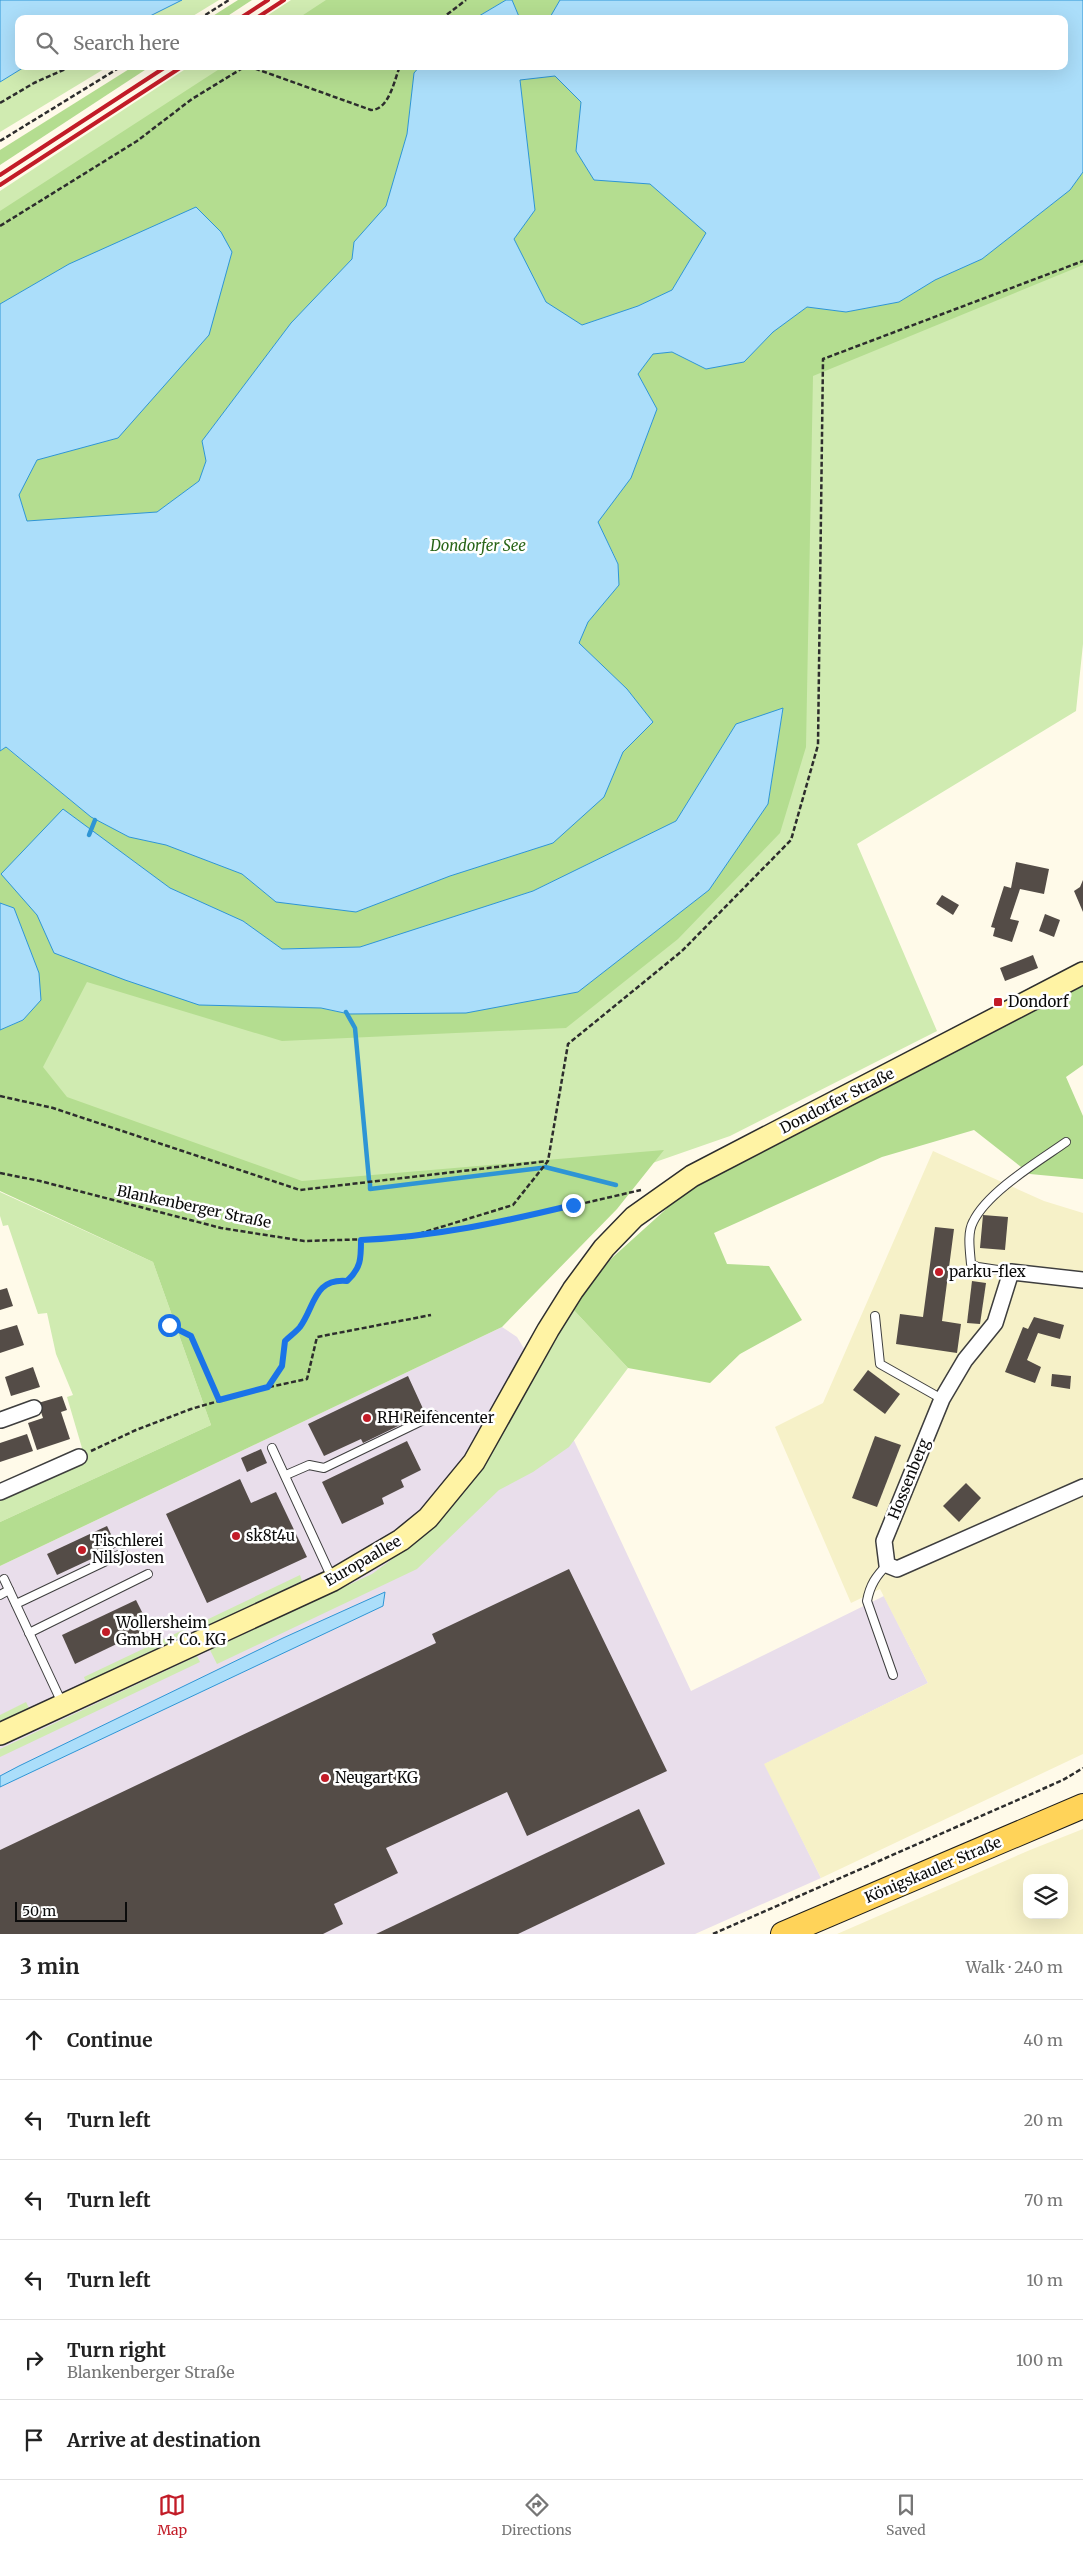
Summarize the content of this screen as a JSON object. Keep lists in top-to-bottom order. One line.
{"streets":{"main road":["Dondorfer Straße","Europaallee","Königskauler Straße"],"street":["Hossenberg"],"path":["Blankenberger Straße"]},"crossings":[["Dondorfer Straße","Europaallee"]],"parks":["Dondorfer See"],"places":{"transit":["Dondorf"],"other":["parku-flex","RH Reifencenter","sk8t4u","Tischlerei NilsJosten","Wollersheim GmbH + Co. KG","Neugart KG"]},"scale_bar":"50 m","page":{"search":"Search here","scale":"50 m","heading":["3 min","Walk · 240 m"],"list":[["Continue","40 m"],["Turn left","20 m"],["Turn left","70 m"],["Turn left","10 m"],["Turn right","Blankenberger Straße","100 m"],"Arrive at destination"],"nav":["Map","Directions","Saved"]}}
